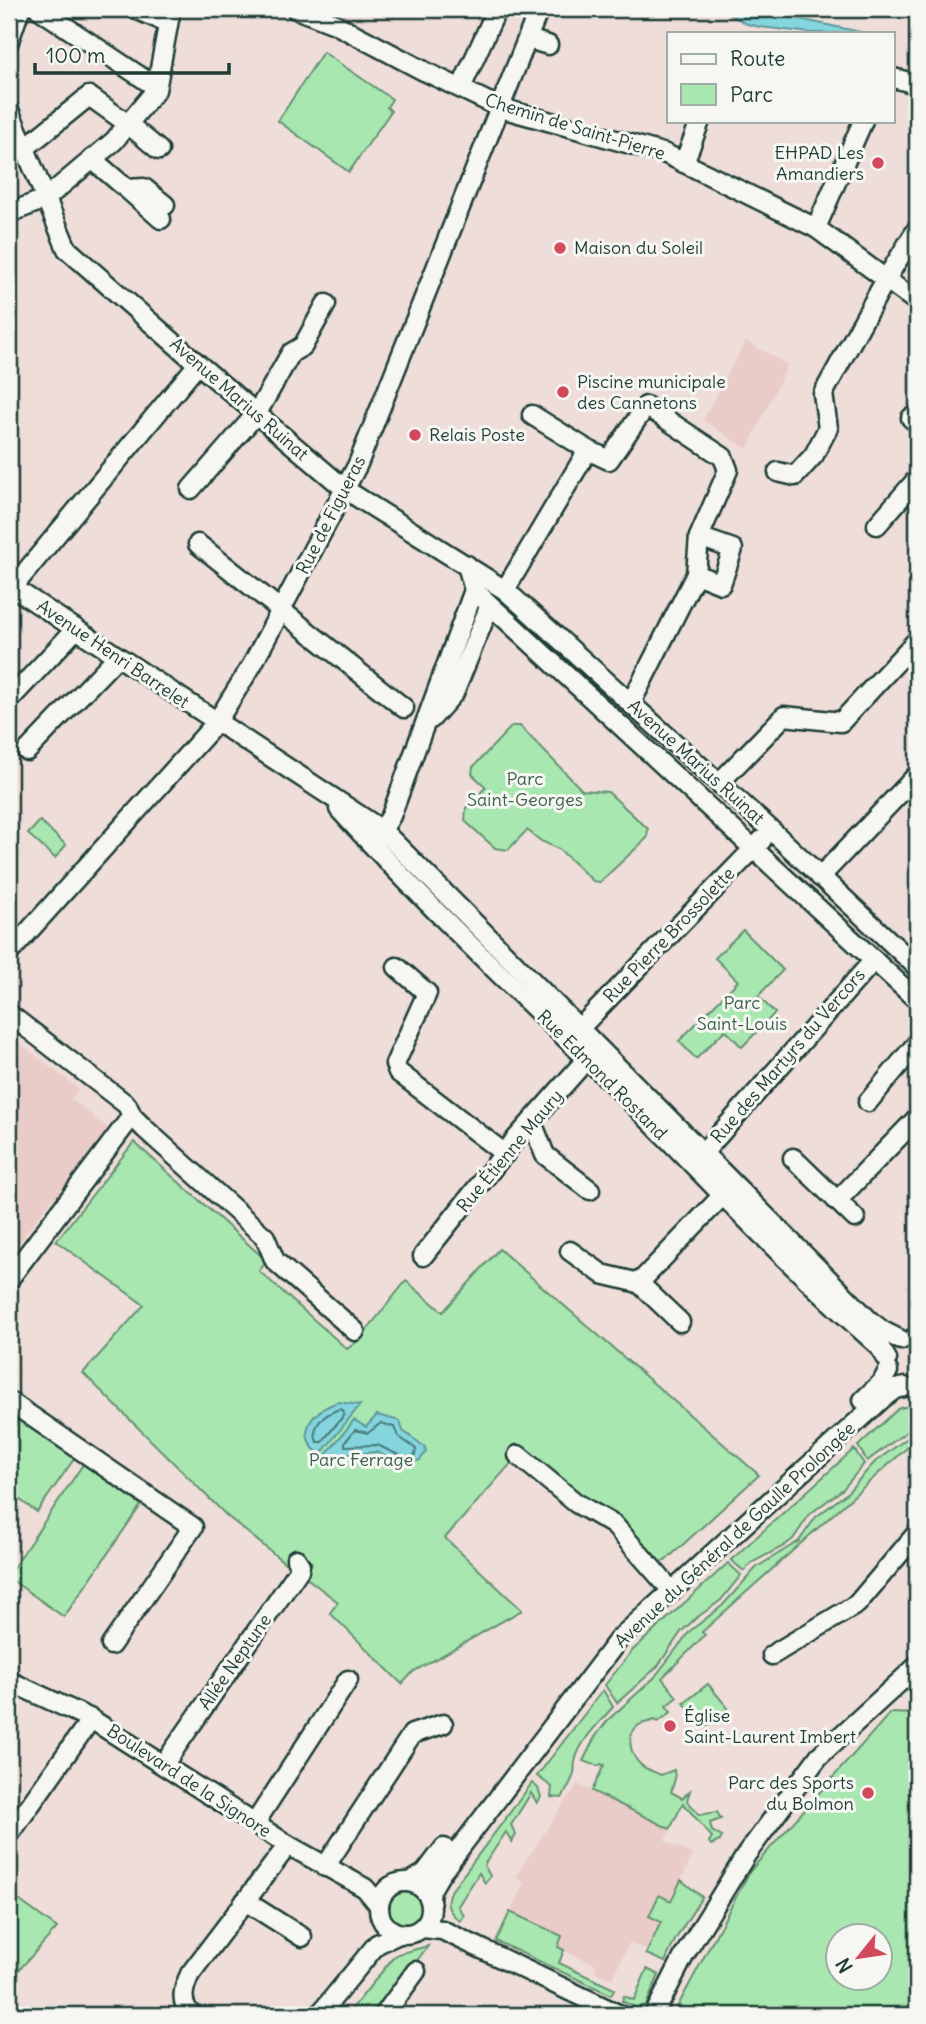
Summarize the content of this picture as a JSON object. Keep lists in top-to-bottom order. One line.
{"streets":{"street":["Chemin de Saint-Pierre","Avenue Marius Ruinat","Rue de Figueras","Avenue Henri Barrelet","Rue Pierre Brossolette","Rue des Martyrs du Vercors","Rue Edmond Rostand","Rue Étienne Maury","Avenue du Général de Gaulle Prolongée","Allée Neptune","Boulevard de la Signore"]},"crossings":[["Chemin de Saint-Pierre","Rue de Figueras"],["Avenue Marius Ruinat","Rue de Figueras"],["Avenue Marius Ruinat","Rue Pierre Brossolette"],["Avenue Marius Ruinat","Rue des Martyrs du Vercors"],["Rue de Figueras","Avenue Henri Barrelet"],["Rue de Figueras","Rue Edmond Rostand"],["Avenue Henri Barrelet","Rue Edmond Rostand"],["Rue Pierre Brossolette","Rue Edmond Rostand"],["Rue des Martyrs du Vercors","Rue Edmond Rostand"],["Rue Edmond Rostand","Rue Étienne Maury"],["Rue Edmond Rostand","Avenue du Général de Gaulle Prolongée"],["Avenue du Général de Gaulle Prolongée","Boulevard de la Signore"],["Allée Neptune","Boulevard de la Signore"]],"parks":["Parc Saint-Georges","Parc Saint-Louis","Parc Ferrage"],"places":["EHPAD Les Amandiers","Maison du Soleil","Piscine municipale des Cannetons","Relais Poste","Église Saint-Laurent Imbert","Parc des Sports du Bolmon"],"legend":["Route","Parc"],"scale_bar":"100 m","north":"bottom left"}
